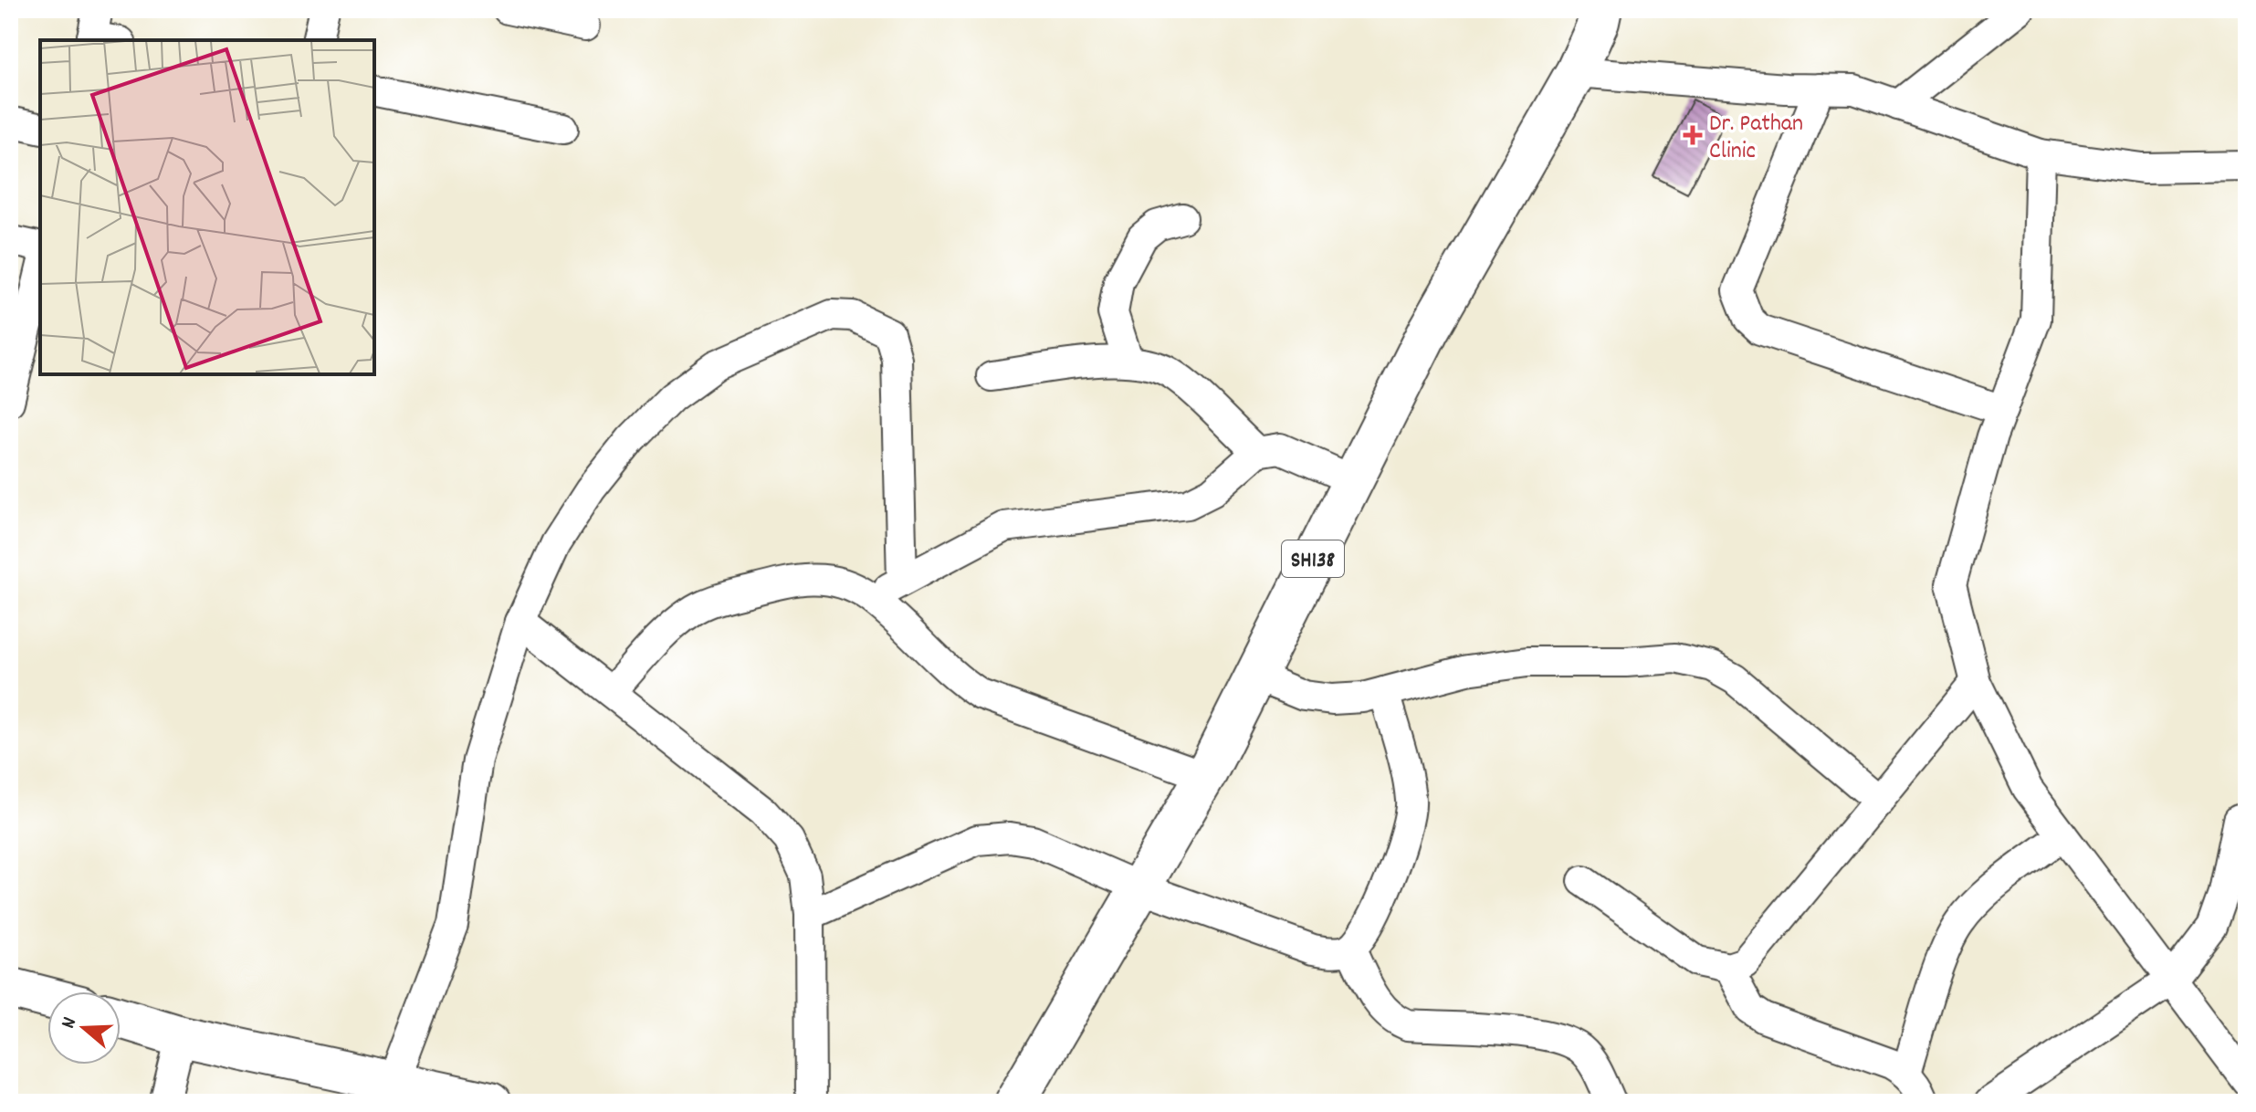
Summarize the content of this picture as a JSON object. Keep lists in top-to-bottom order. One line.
{"streets":{"main road":["SH138"]},"places":{"health":["Dr. Pathan Clinic"]},"north":"left"}
